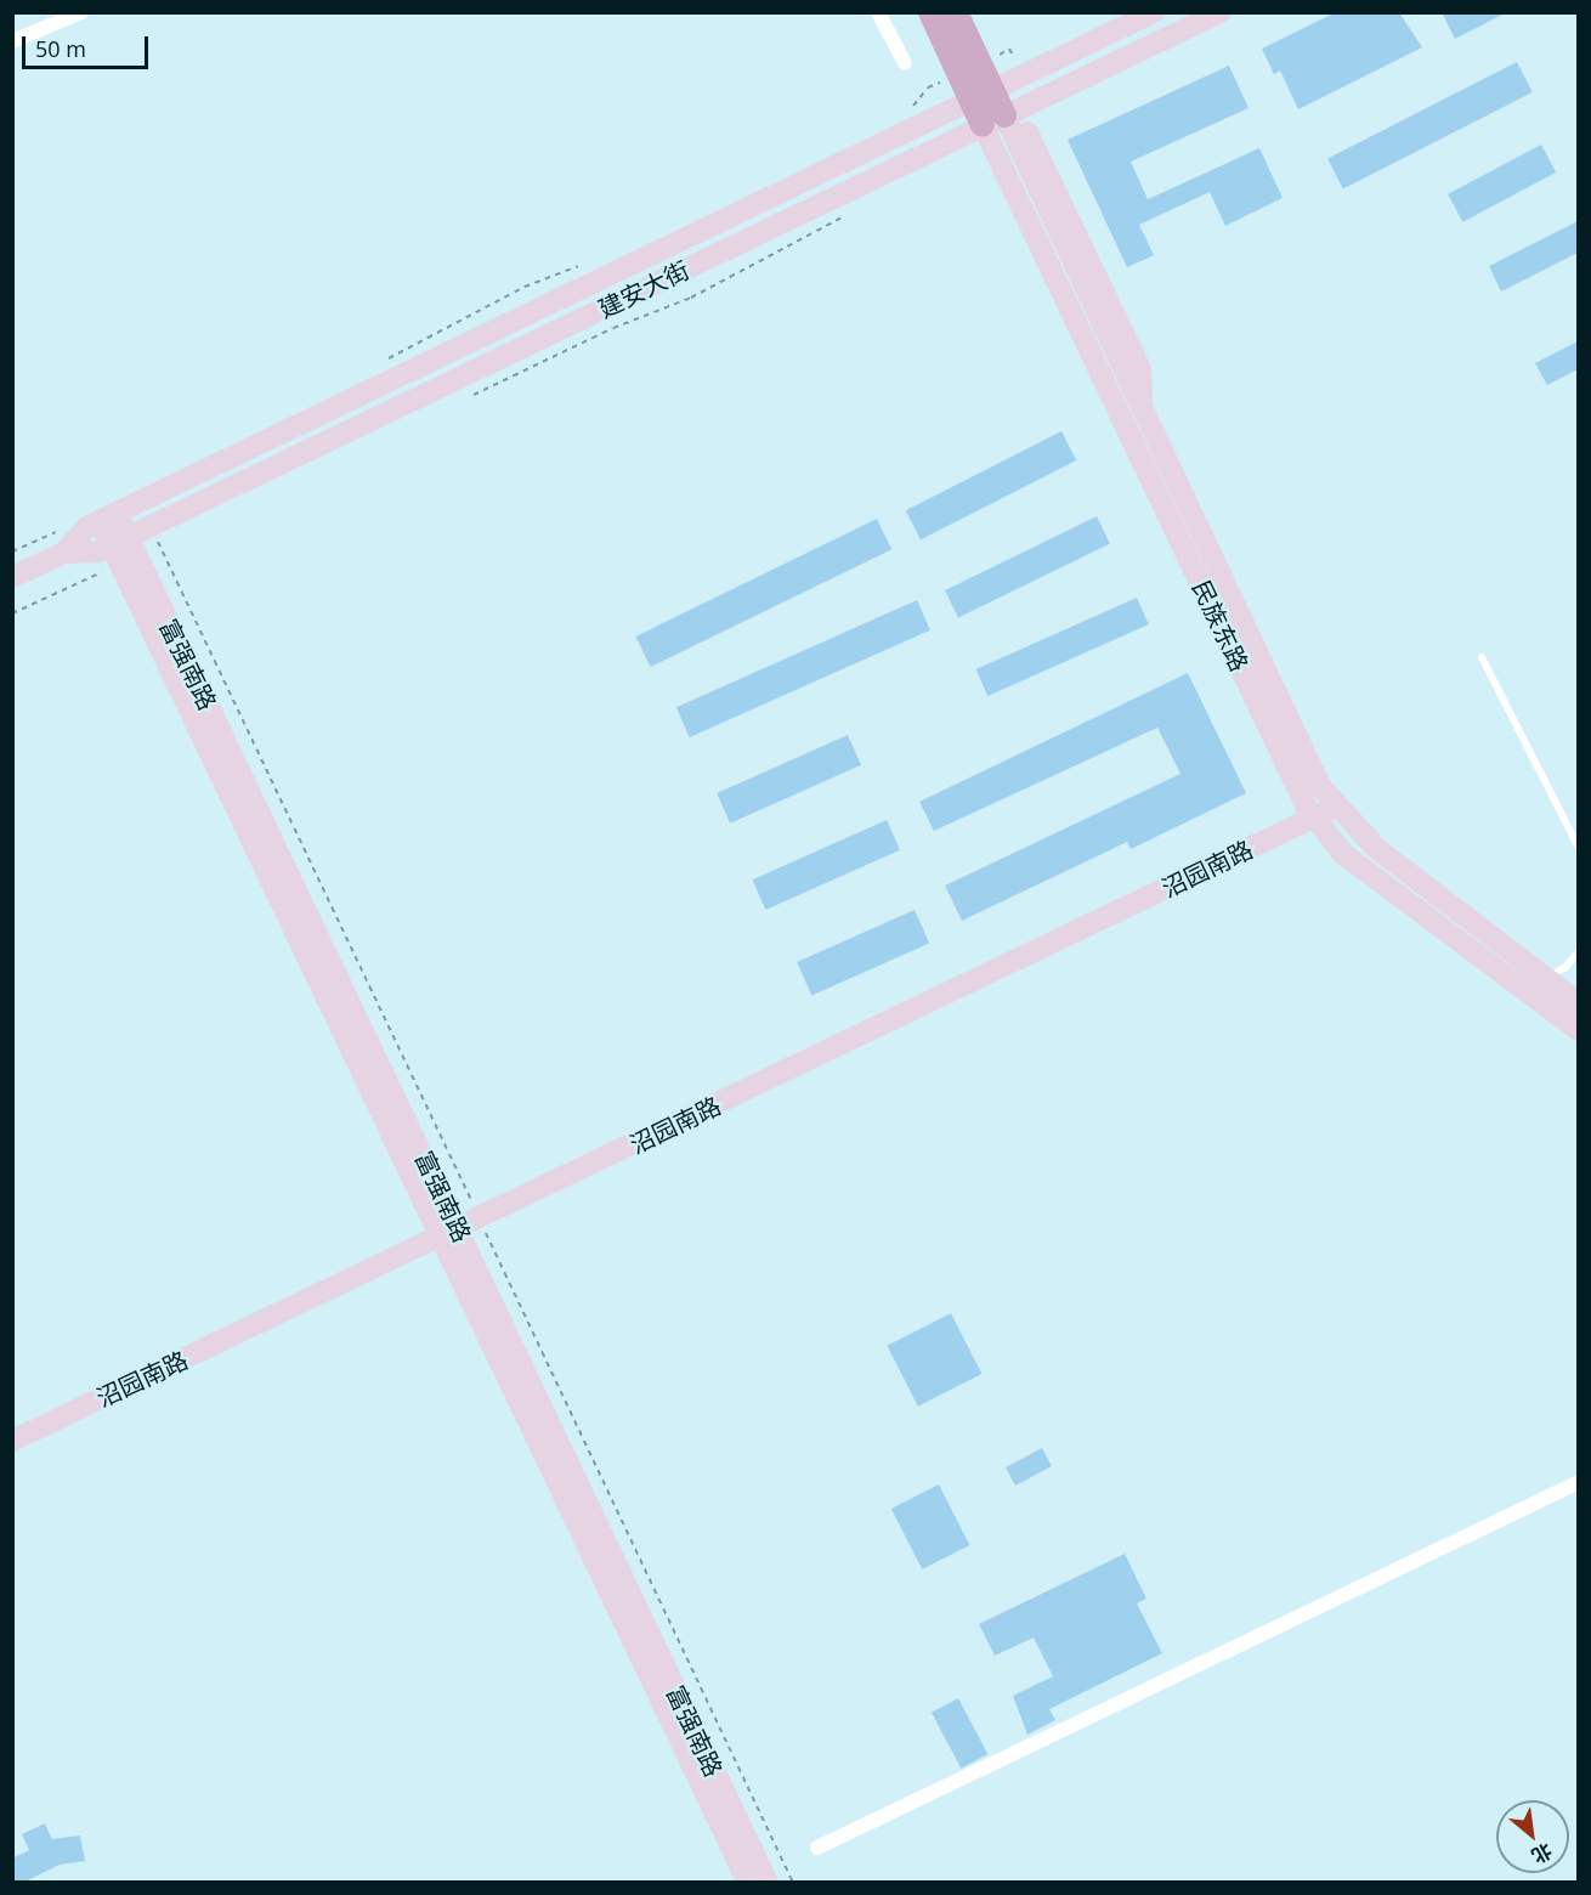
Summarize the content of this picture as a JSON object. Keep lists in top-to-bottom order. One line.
{"streets":{"main road":["建安大街","民族东路","富强南路","沼园南路"]},"crossings":[["建安大街","民族东路"],["建安大街","富强南路"],["民族东路","沼园南路"],["富强南路","沼园南路"]],"scale_bar":"50 m","north":"bottom right"}
